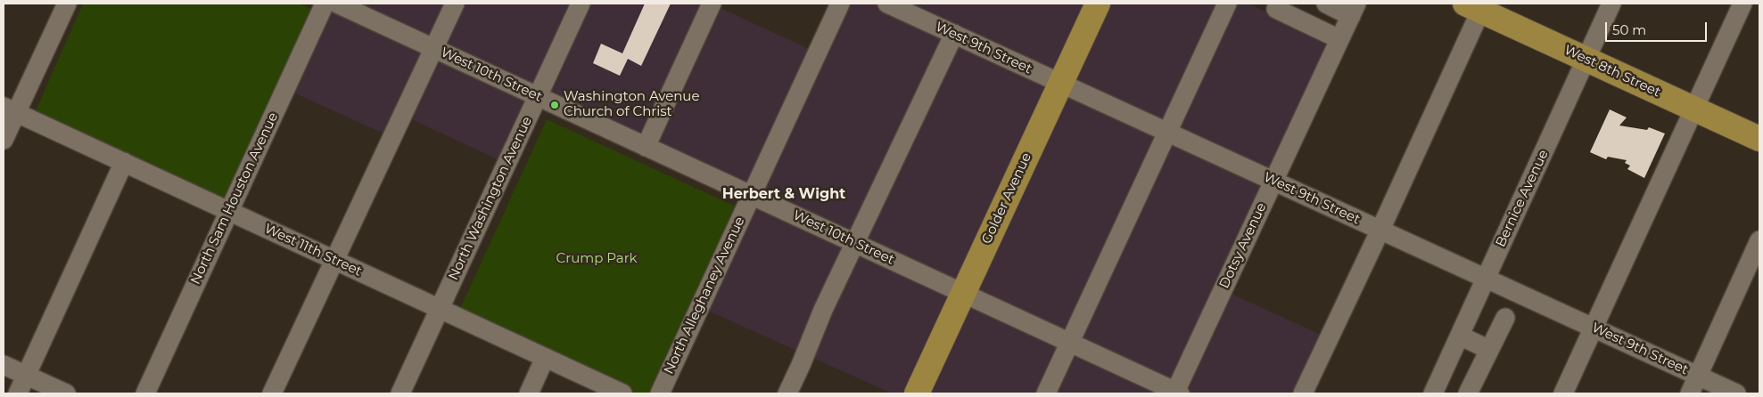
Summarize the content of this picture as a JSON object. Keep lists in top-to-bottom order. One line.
{"streets":{"main road":["West 8th Street","Golder Avenue"],"street":["West 9th Street","West 10th Street","North Sam Houston Avenue","North Washington Avenue","Bernice Avenue","Dotsy Avenue","West 11th Street","North Alleghaney Avenue"]},"crossings":[["West 9th Street","Golder Avenue"],["West 9th Street","Bernice Avenue"],["West 9th Street","Dotsy Avenue"],["West 8th Street","Bernice Avenue"],["West 10th Street","North Washington Avenue"],["West 10th Street","Golder Avenue"],["West 10th Street","Dotsy Avenue"],["West 10th Street","North Alleghaney Avenue"],["North Sam Houston Avenue","West 11th Street"],["North Washington Avenue","West 11th Street"]],"districts":["Herbert & Wight"],"parks":["Crump Park"],"places":["Washington Avenue Church of Christ"],"scale_bar":"50 m"}
